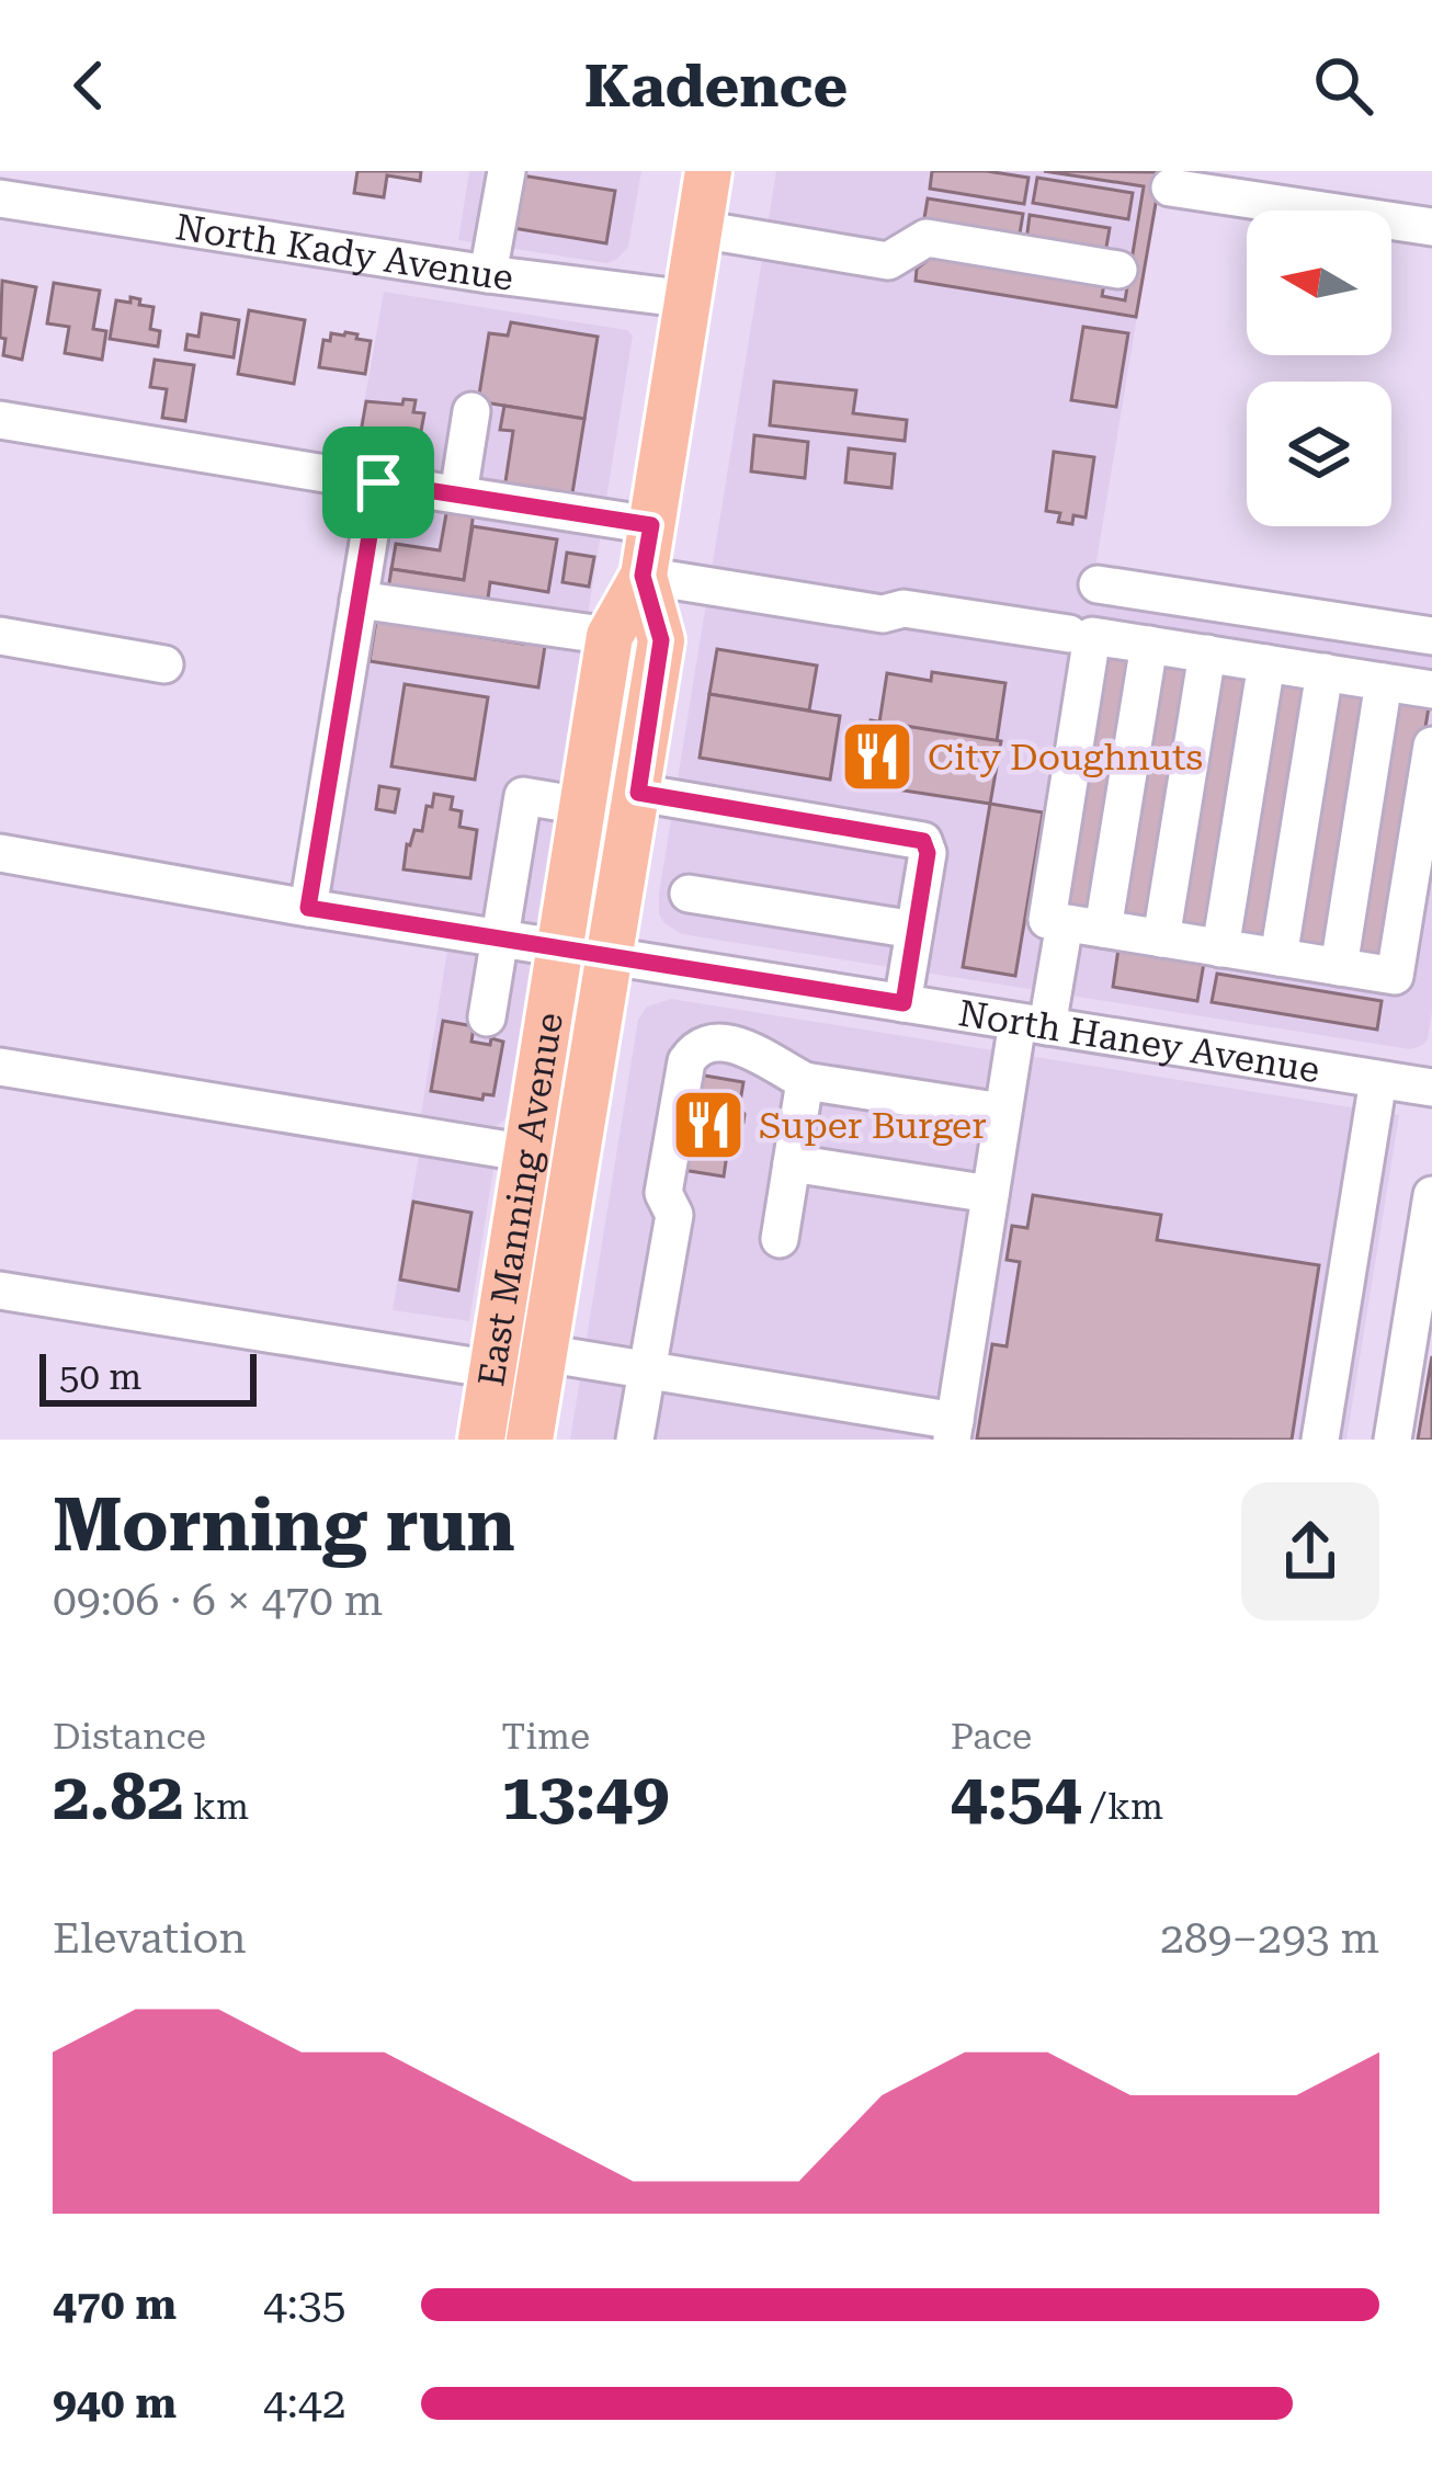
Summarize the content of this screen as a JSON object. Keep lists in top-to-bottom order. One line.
{"streets":{"main road":["East Manning Avenue"],"street":["North Kady Avenue","North Haney Avenue"]},"crossings":[["North Kady Avenue","East Manning Avenue"],["North Haney Avenue","East Manning Avenue"]],"places":{"restaurant":["City Doughnuts","Super Burger"]},"scale_bar":"50 m","north":"left","page":{"header":"Kadence","scale":"50 m","heading":["Morning run","09:06 · 6 × 470 m"],"stats":[["Distance","2.82 km"],["Time","13:49"],["Pace","4:54 /km"]],"chart":["Elevation","289–293 m"],"list":[{"name":"470 m","note":"4:35"},{"name":"940 m","note":"4:42"}]}}
